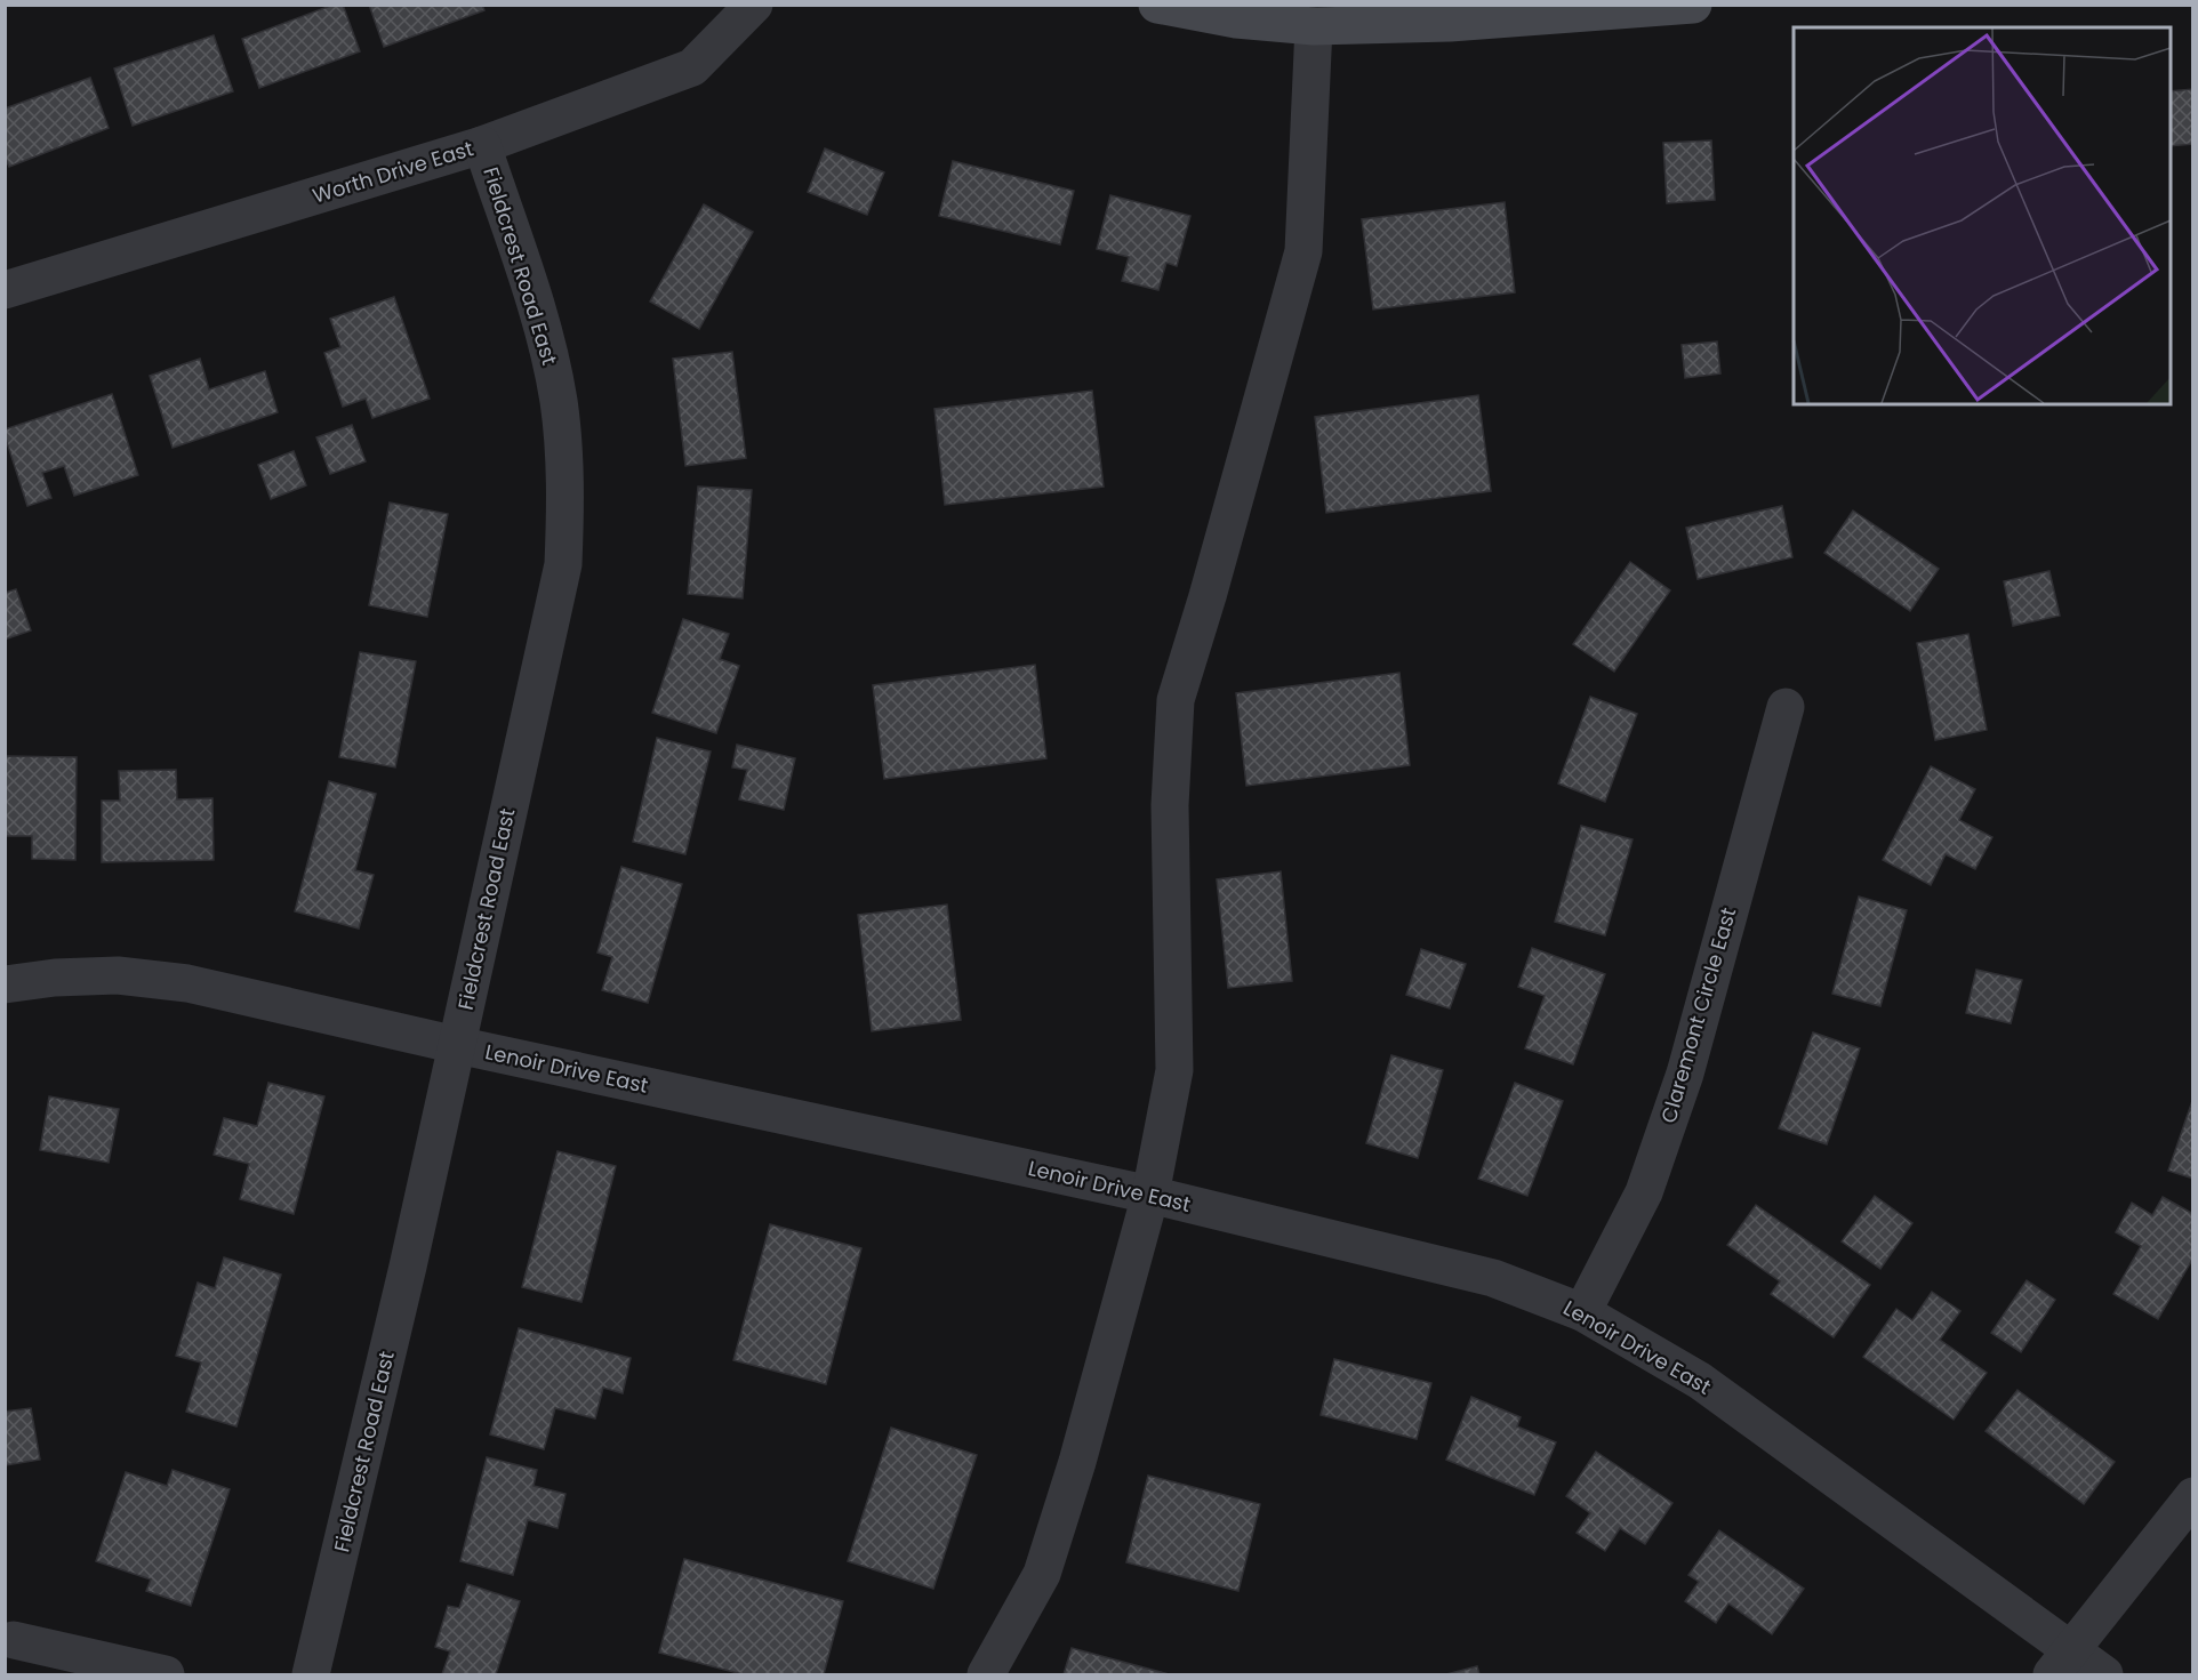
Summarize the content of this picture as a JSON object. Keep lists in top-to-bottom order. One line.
{"streets":{"street":["Worth Drive East","Fieldcrest Road East","Claremont Circle East","Lenoir Drive East"]},"crossings":[["Worth Drive East","Fieldcrest Road East"],["Fieldcrest Road East","Lenoir Drive East"],["Claremont Circle East","Lenoir Drive East"]]}
